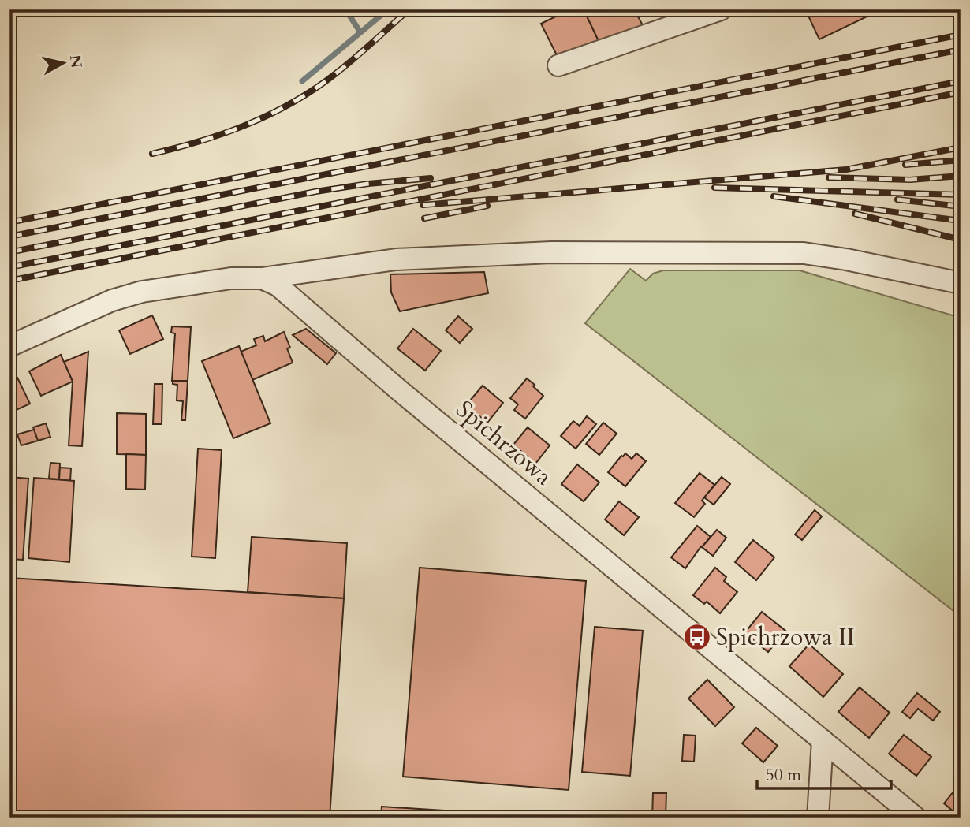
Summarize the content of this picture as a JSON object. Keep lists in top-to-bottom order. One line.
{"streets":{"street":["Spichrzowa"]},"places":{"bus stop":["Spichrzowa II"]},"scale_bar":"50 m","north":"right"}
